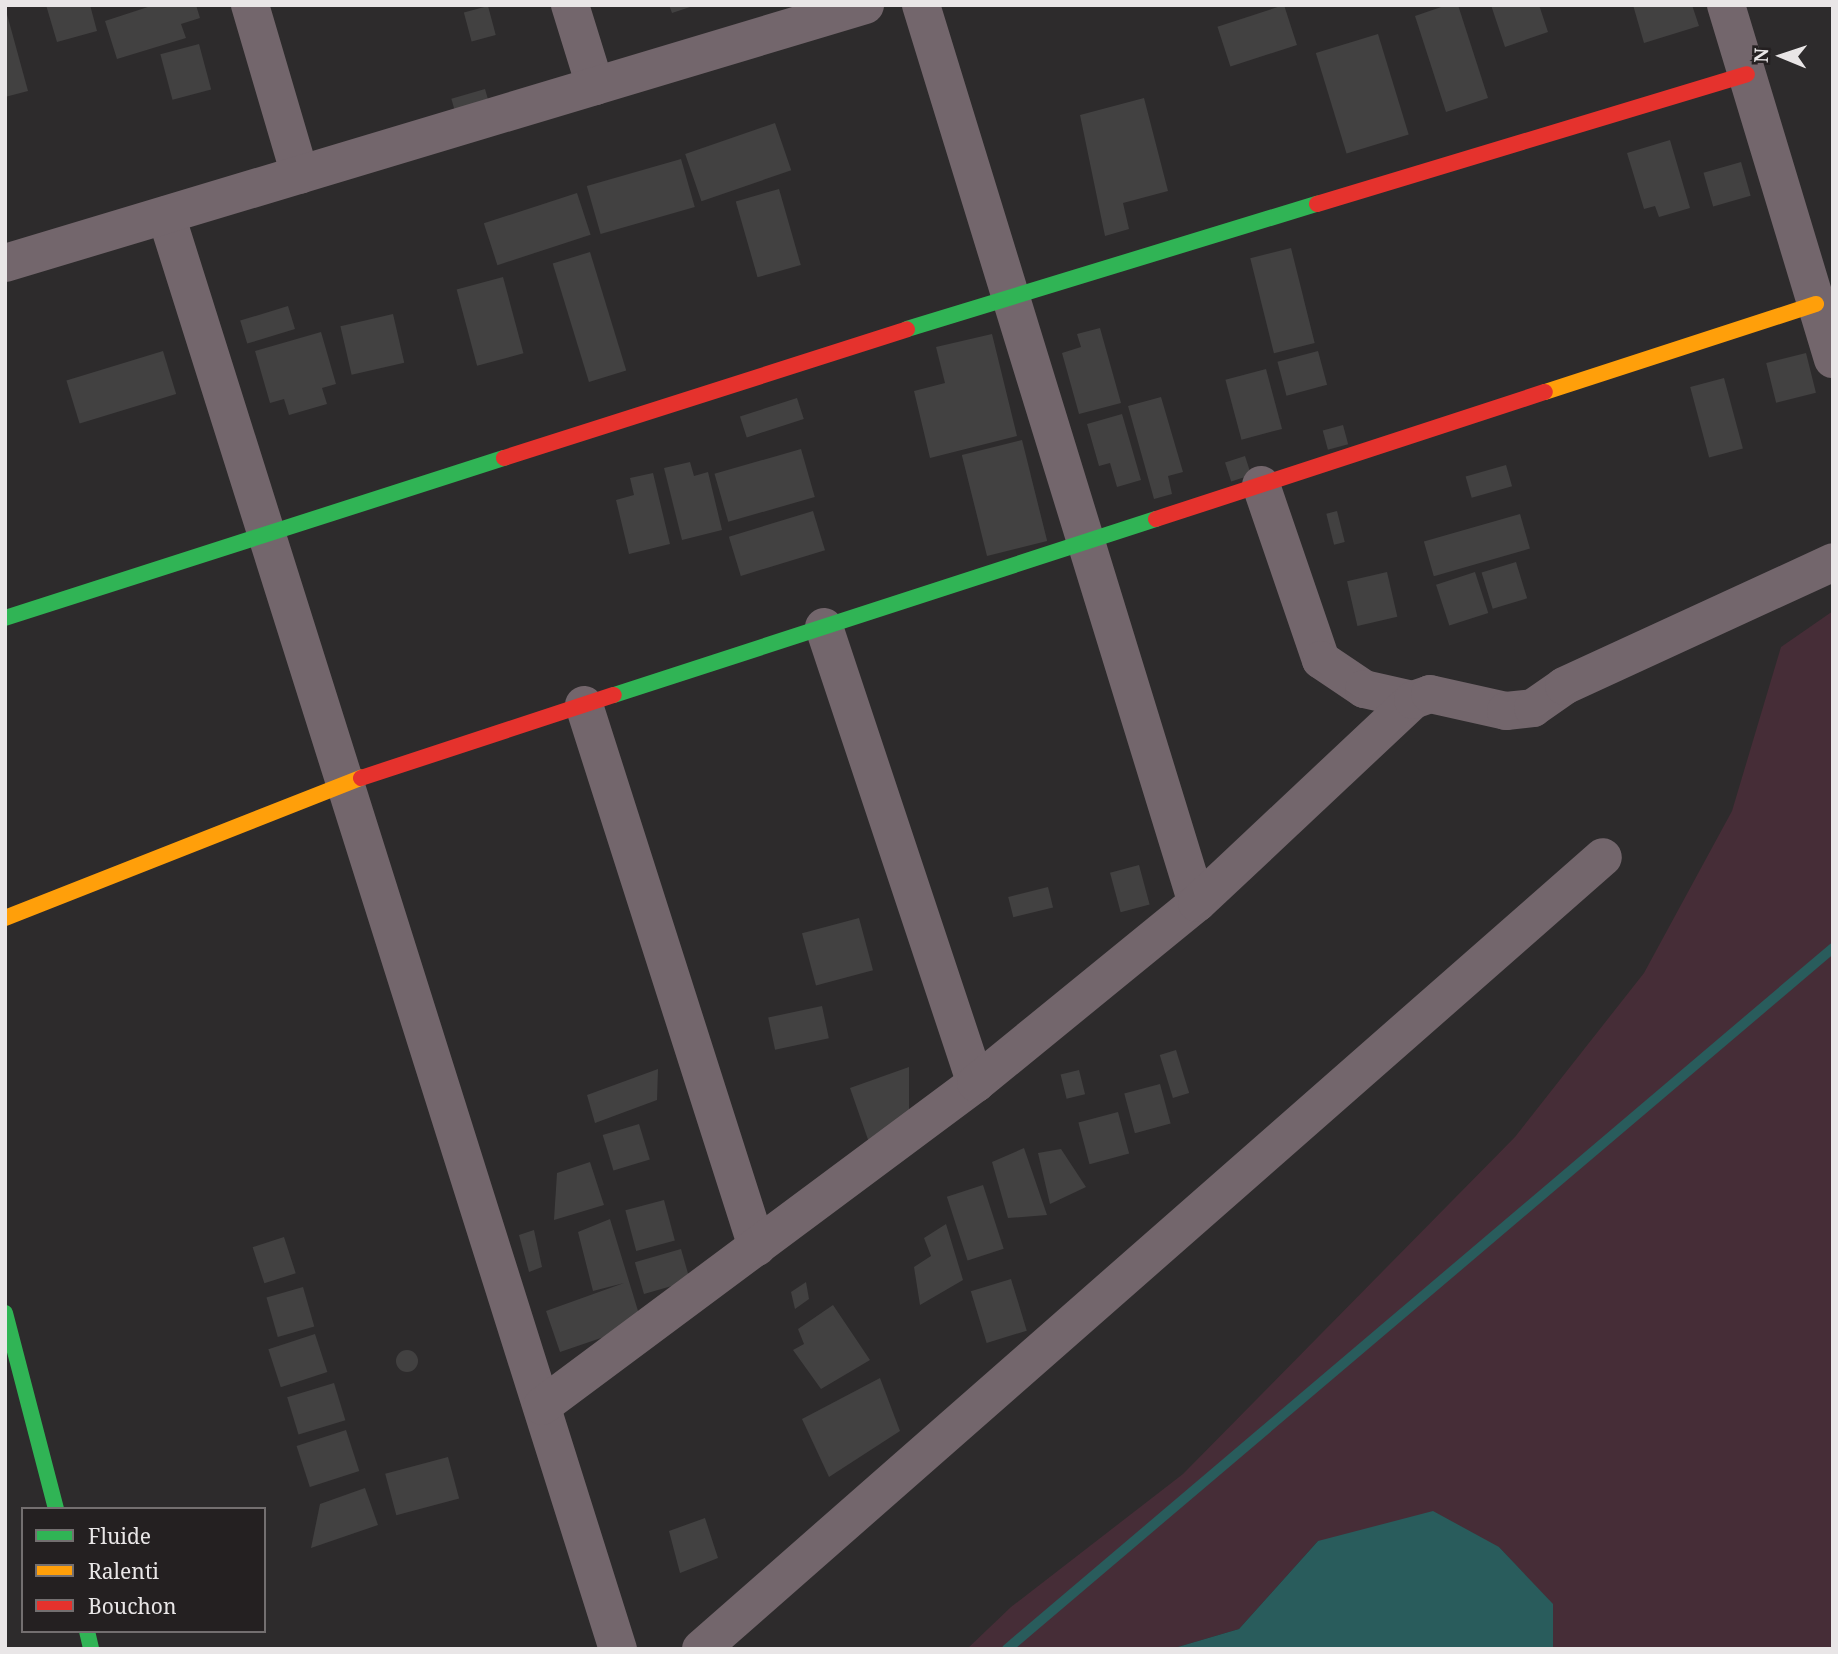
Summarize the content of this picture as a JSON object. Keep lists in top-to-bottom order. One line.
{"legend":["Fluide","Ralenti","Bouchon"],"north":"left"}
